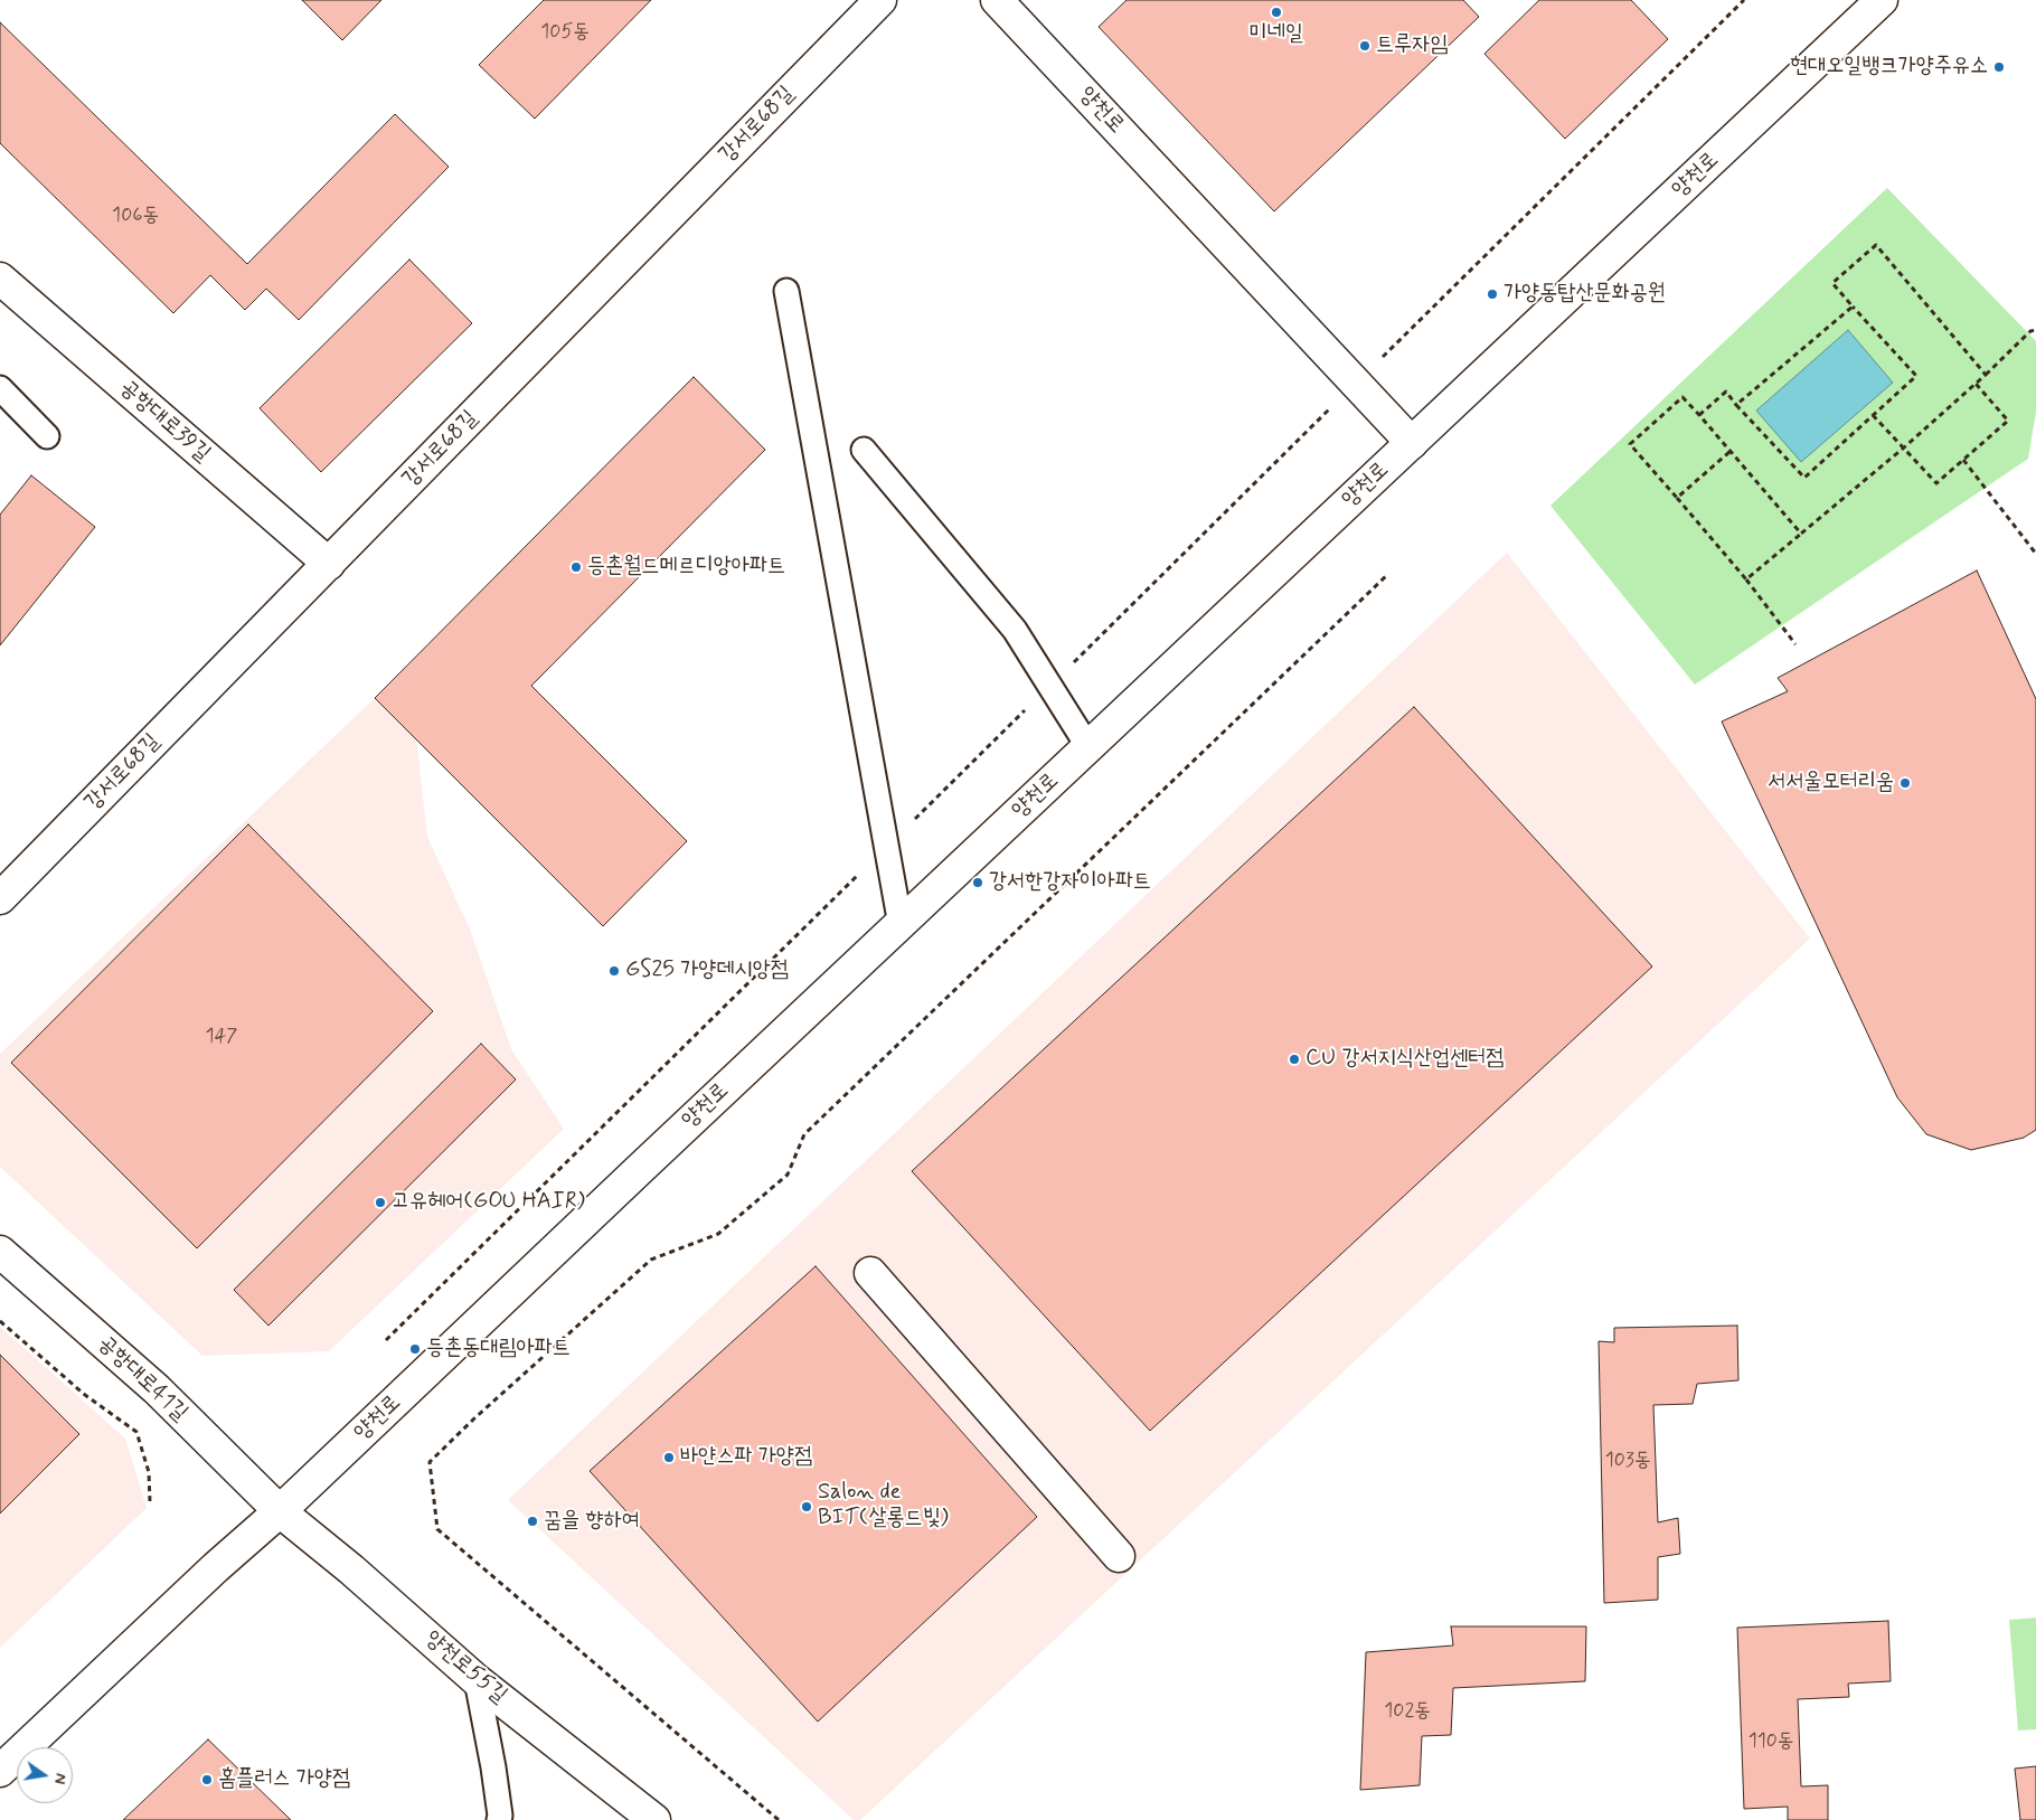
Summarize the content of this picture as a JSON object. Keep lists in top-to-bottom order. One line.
{"streets":{"street":["양천로","강서로68길","공항대로39길","공항대로41길","양천로55길"]},"crossings":[["양천로","공항대로41길"],["양천로","양천로55길"],["강서로68길","공항대로39길"],["공항대로41길","양천로55길"]],"places":["미네일","트루자임","현대오일뱅크가양주유소","가양동탑산문화공원","등촌월드메르디앙아파트","서서울모터리움","강서한강자이아파트","GS25 가양데시앙점","CU 강서지식산업센터점","고유헤어(GOU HAIR)","등촌동대림아파트","바얀스파 가양점","Salon de BIT(살롱드빛)","꿈을 향하여","홈플러스 가양점"],"house_numbers":["105동","106동","147","103동","102동","110동"],"north":"right"}
